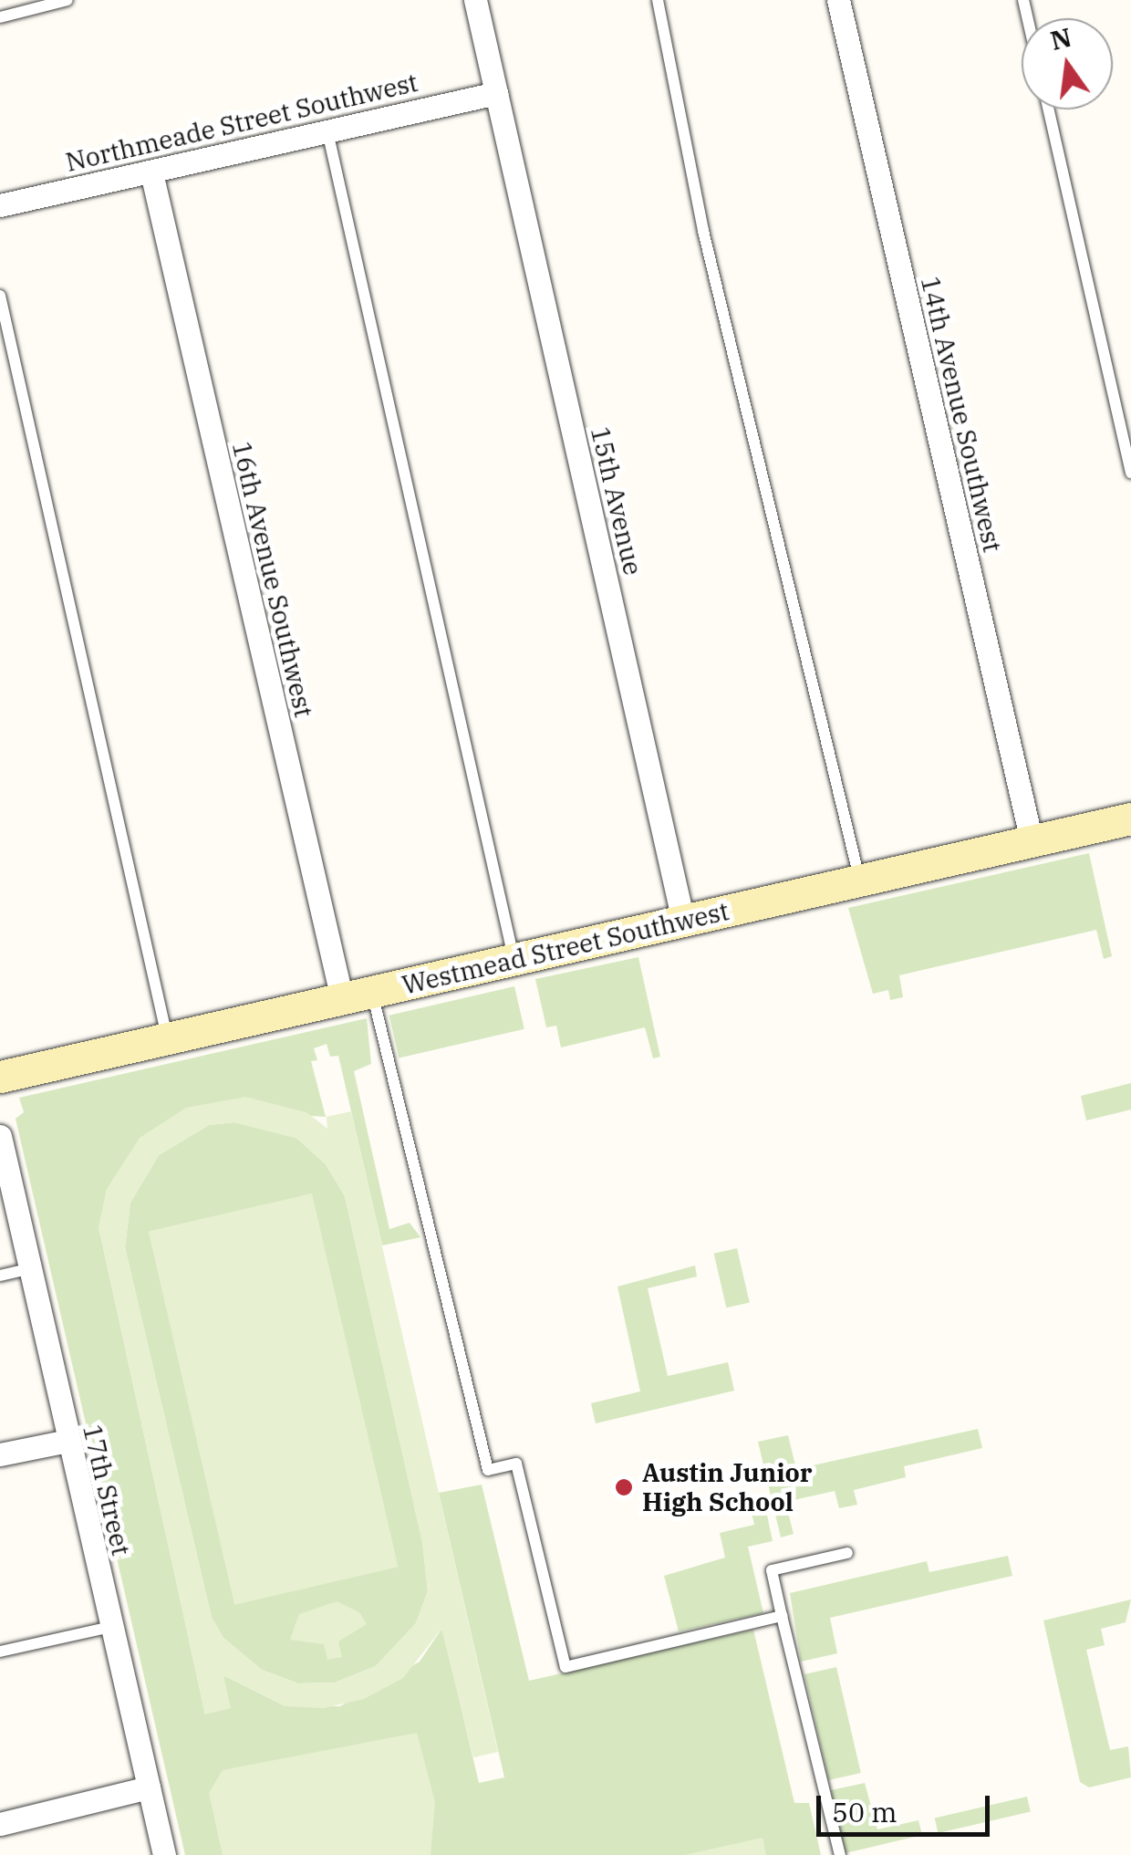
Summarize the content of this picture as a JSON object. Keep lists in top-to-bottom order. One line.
{"streets":{"street":["Northmeade Street Southwest","14th Avenue Southwest","15th Avenue","16th Avenue Southwest","Westmead Street Southwest","17th Street"]},"crossings":[["Northmeade Street Southwest","15th Avenue"],["Northmeade Street Southwest","16th Avenue Southwest"],["14th Avenue Southwest","Westmead Street Southwest"],["15th Avenue","Westmead Street Southwest"],["16th Avenue Southwest","Westmead Street Southwest"]],"places":["Austin Junior High School"],"scale_bar":"50 m","north":"top"}
